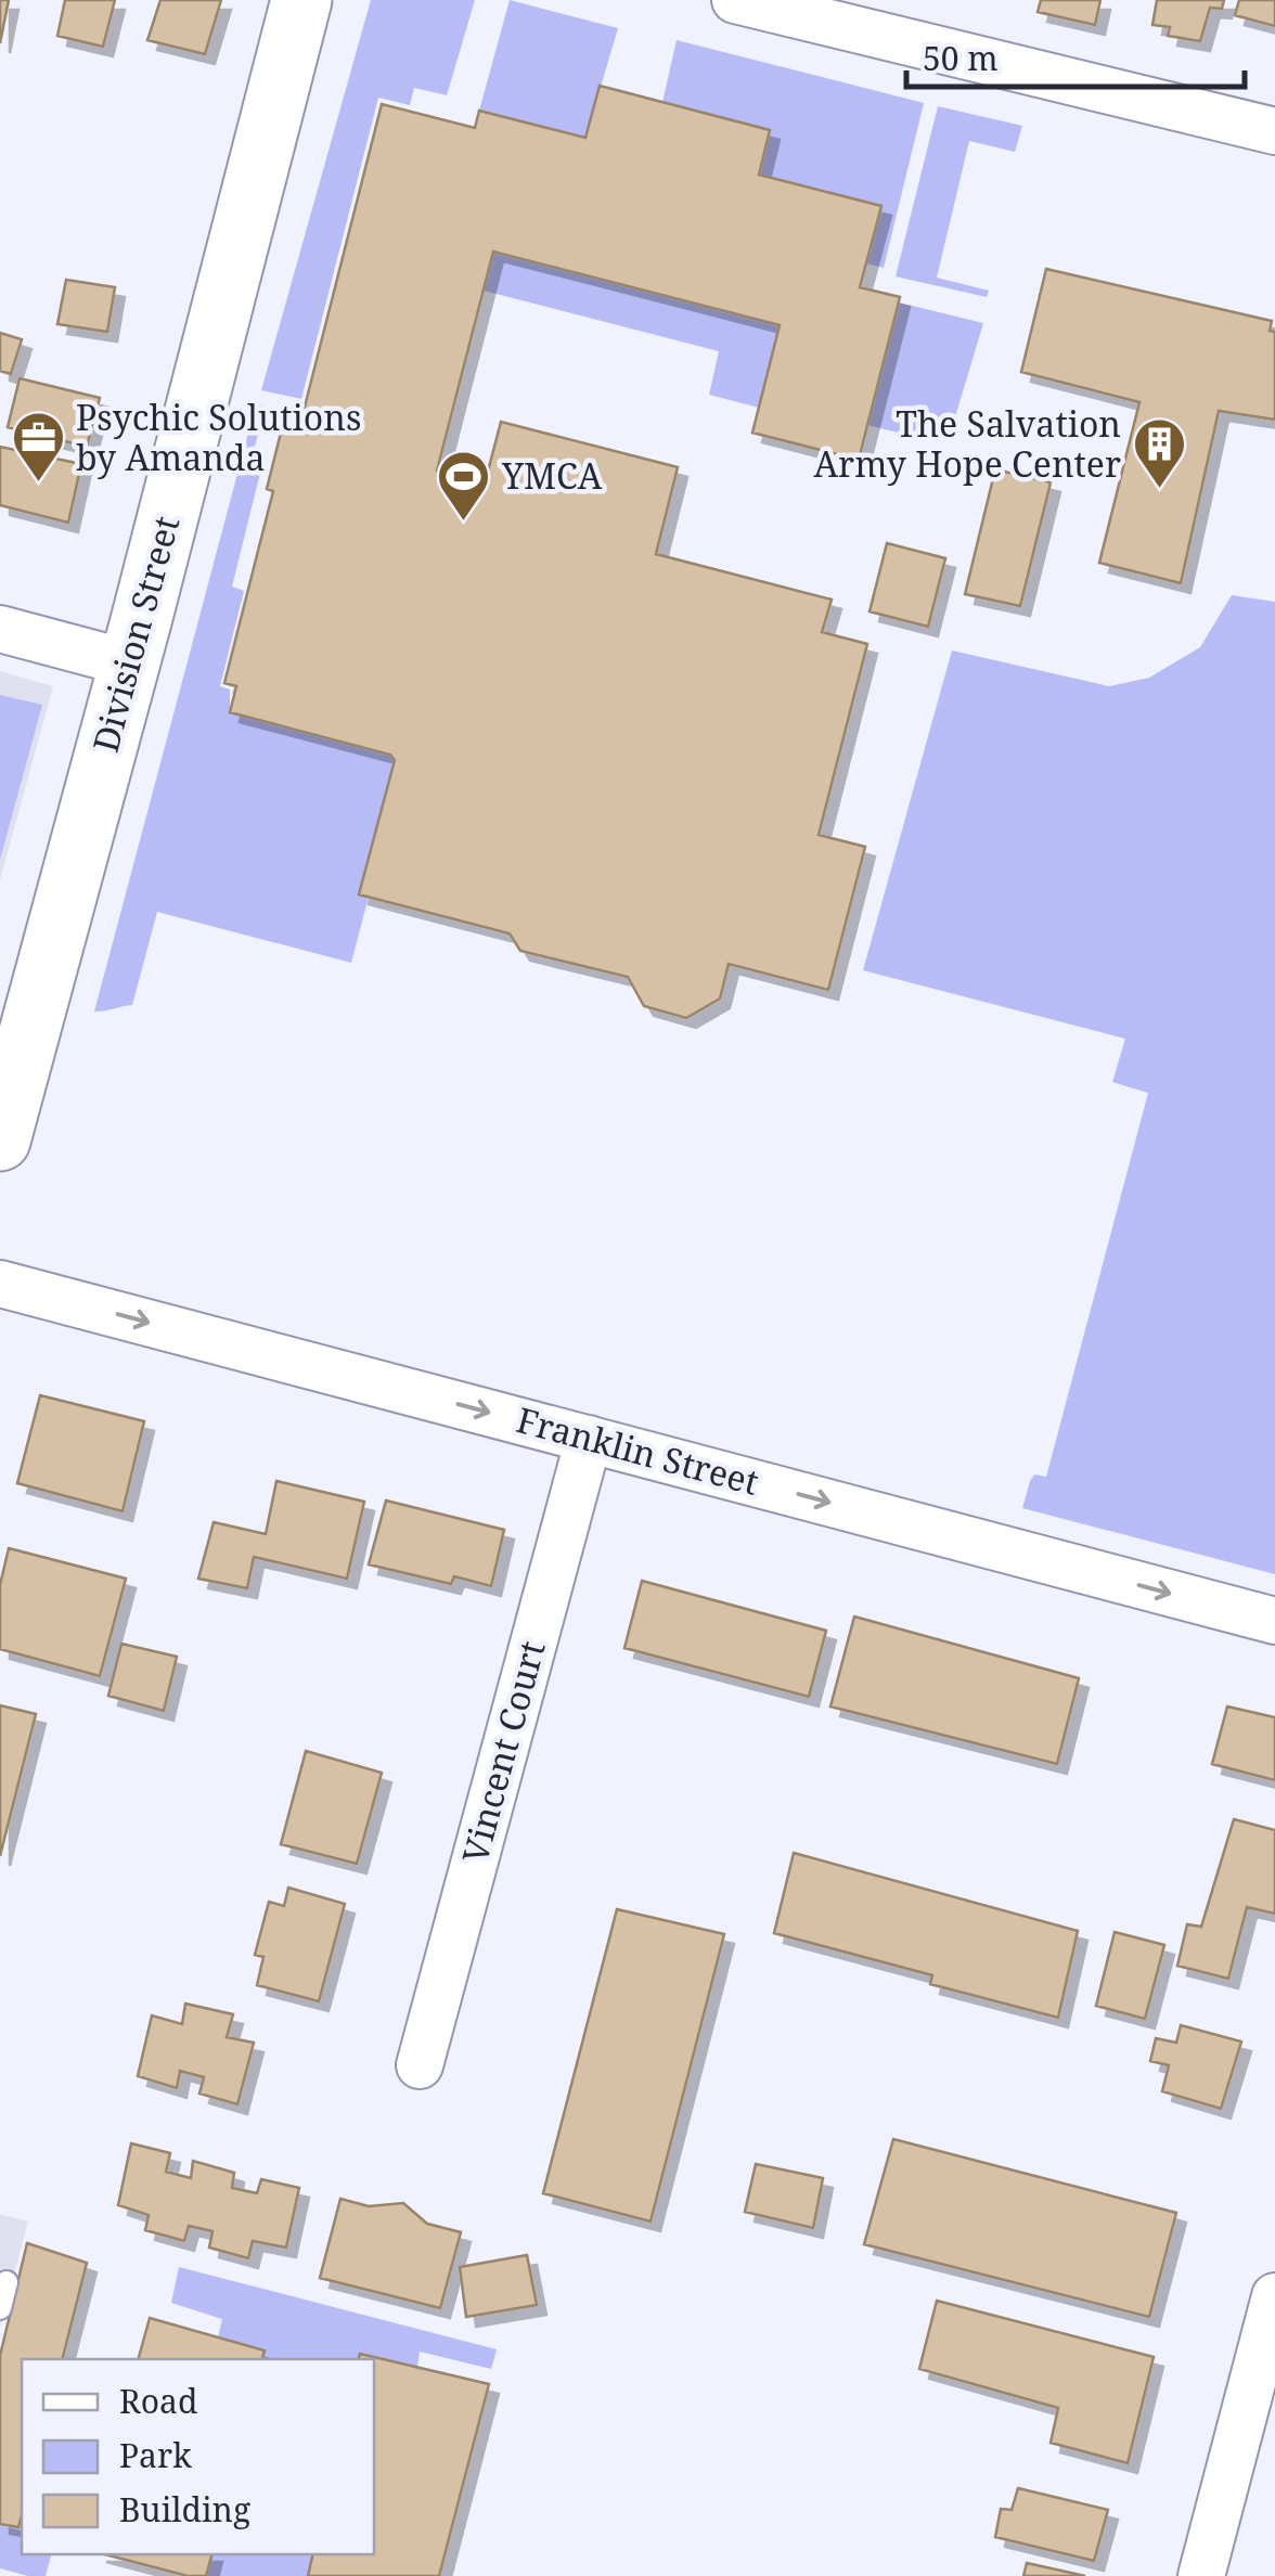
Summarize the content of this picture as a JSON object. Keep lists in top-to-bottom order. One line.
{"streets":{"main road":["Division Street"],"street":["Franklin Street","Vincent Court"]},"crossings":[["Franklin Street","Vincent Court"]],"one_way":["Franklin Street"],"places":{"office":["Psychic Solutions by Amanda"],"building":["The Salvation Army Hope Center"],"sports":["YMCA"]},"legend":["Road","Park","Building"],"scale_bar":"50 m"}
